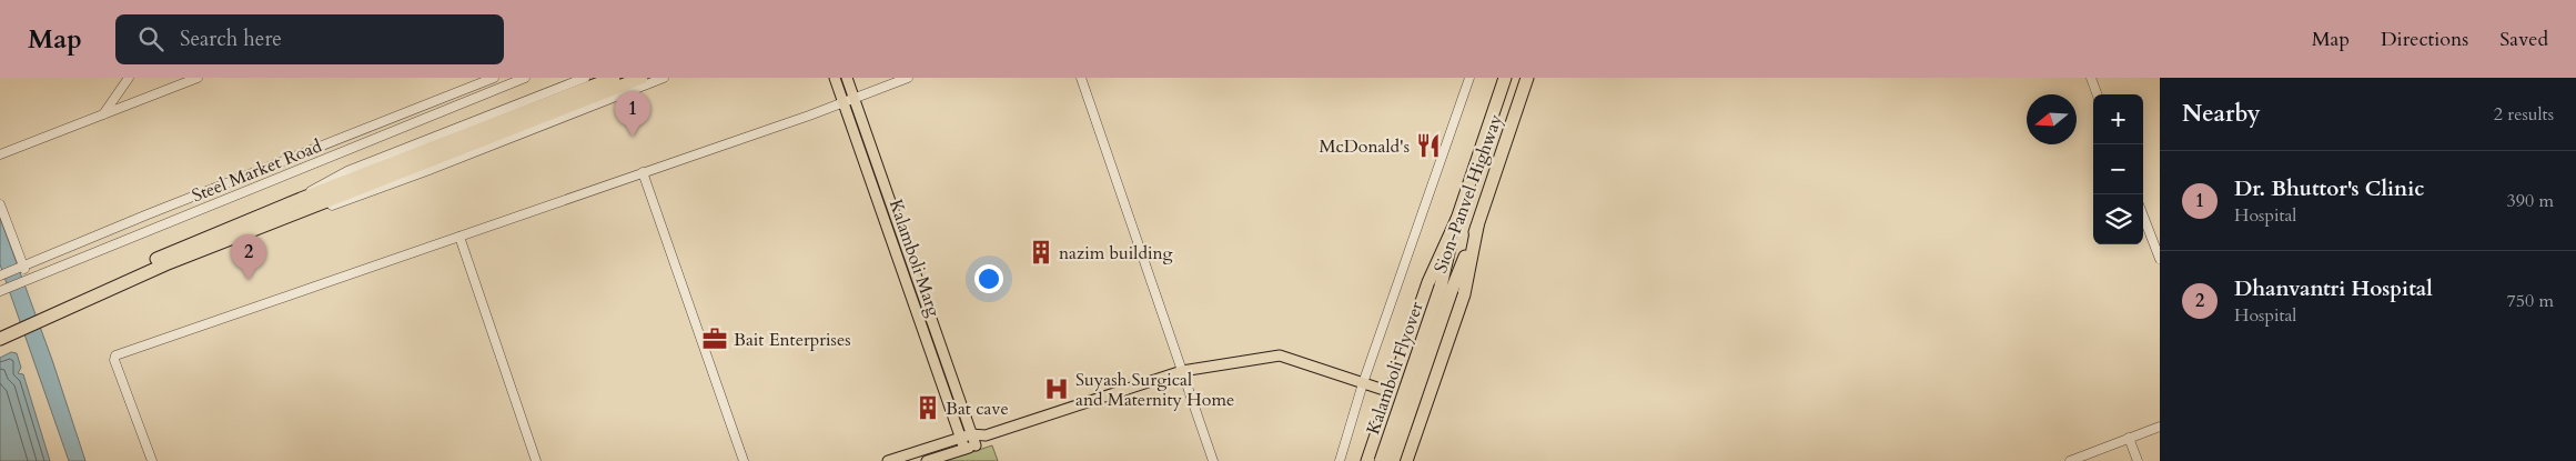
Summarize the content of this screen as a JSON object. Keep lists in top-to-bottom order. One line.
{"streets":{"highway":["Sion-Panvel Highway","Kalamboli Flyover"],"main road":["Kalamboli Marg"],"street":["Steel Market Road"]},"crossings":[["Sion-Panvel Highway","Kalamboli Flyover"]],"places":{"restaurant":["McDonald's"],"building":["nazim building","Bat cave"],"office":["Bait Enterprises"],"hospital":["Suyash Surgical and Maternity Home"]},"north":"left","page":{"header":"Map","search":"Search here","nav":["Map","Directions","Saved"],"heading":["Nearby","2 results"],"pins":["1","2"],"map_buttons":["+","−"],"list":[{"mark":"1","name":"Dr. Bhuttor's Clinic","note":"Hospital","value":"390 m"},{"mark":"2","name":"Dhanvantri Hospital","note":"Hospital","value":"750 m"}]}}
